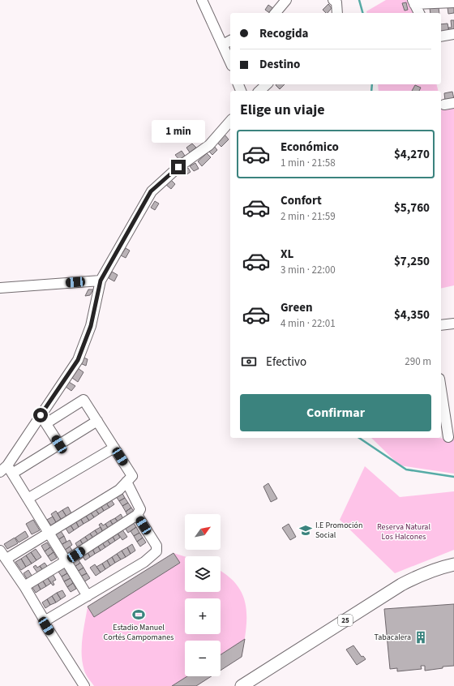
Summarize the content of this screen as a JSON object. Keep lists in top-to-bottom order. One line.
{"streets":{"main road":["25"]},"parks":["Reserva Natural Los Halcones"],"places":{"school or university":["I.E Promoción Social"],"sports":["Estadio Manuel Cortés Campomanes"],"building":["Tabacalera"]},"north":"top right","page":{"banner":["Recogida","Destino"],"heading":"Elige un viaje","bubble":"1 min","list":[{"name":"Económico","note":"1 min · 21:58","value":"$4,270"},{"name":"Confort","note":"2 min · 21:59","value":"$5,760"},{"name":"XL","note":"3 min · 22:00","value":"$7,250"},{"name":"Green","note":"4 min · 22:01","value":"$4,350"}],"pay":["Efectivo","290 m"],"buttons":"Confirmar","map_buttons":["+","−"]}}
